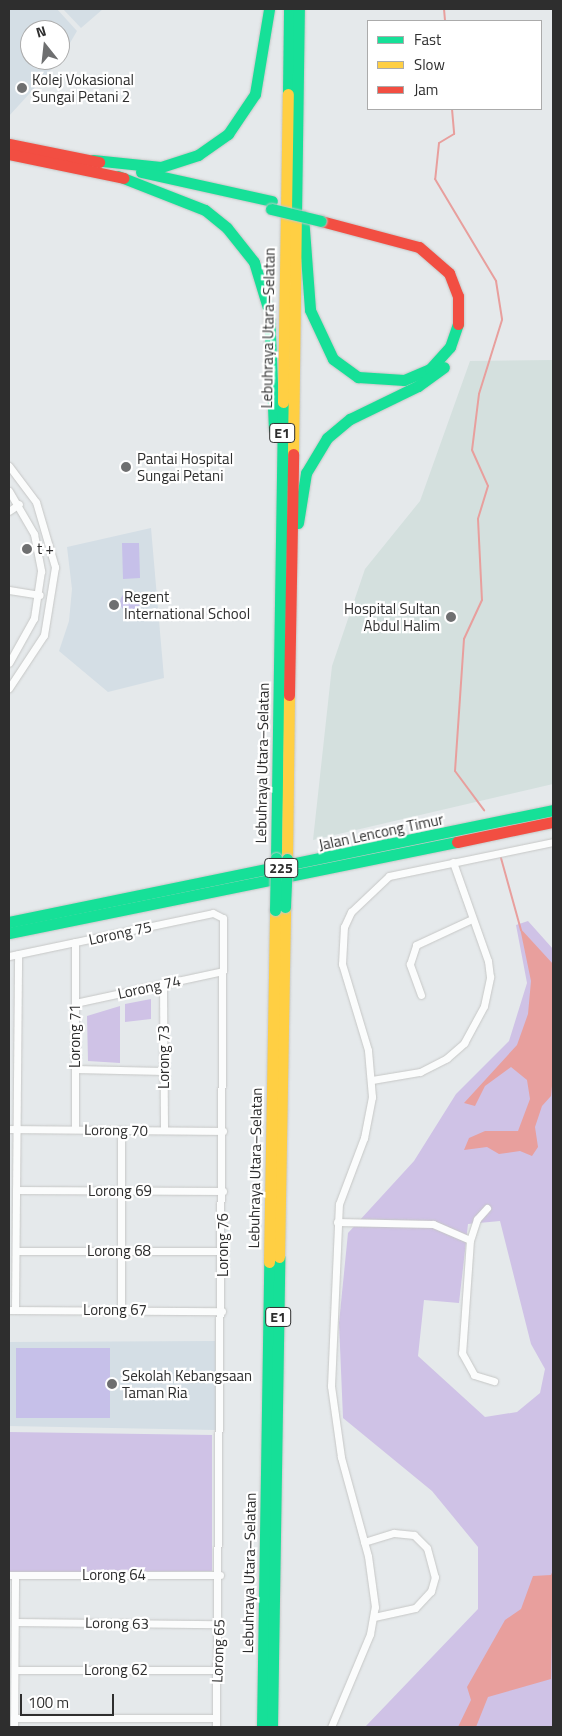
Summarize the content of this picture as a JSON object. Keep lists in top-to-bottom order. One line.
{"streets":{"highway":["Lebuhraya Utara–Selatan","E1","Jalan Lencong Timur","225"],"street":["Lorong 75","Lorong 74","Lorong 71","Lorong 73","Lorong 70","Lorong 69","Lorong 76","Lorong 68","Lorong 67","Lorong 64","Lorong 63","Lorong 65","Lorong 62"]},"crossings":[["Lorong 75","Lorong 71"],["Lorong 75","Lorong 76"],["Lorong 74","Lorong 71"],["Lorong 74","Lorong 73"],["Lorong 74","Lorong 76"],["Lorong 71","Lorong 70"],["Lorong 73","Lorong 70"],["Lorong 70","Lorong 76"],["Lorong 69","Lorong 76"],["Lorong 76","Lorong 68"],["Lorong 76","Lorong 67"],["Lorong 76","Lorong 64"],["Lorong 76","Lorong 65"],["Lorong 64","Lorong 65"],["Lorong 63","Lorong 65"],["Lorong 65","Lorong 62"]],"places":["Kolej Vokasional Sungai Petani 2","Pantai Hospital Sungai Petani","t +","Regent International School","Hospital Sultan Abdul Halim","Sekolah Kebangsaan Taman Ria"],"legend":["Fast","Slow","Jam"],"scale_bar":"100 m","north":"top"}
